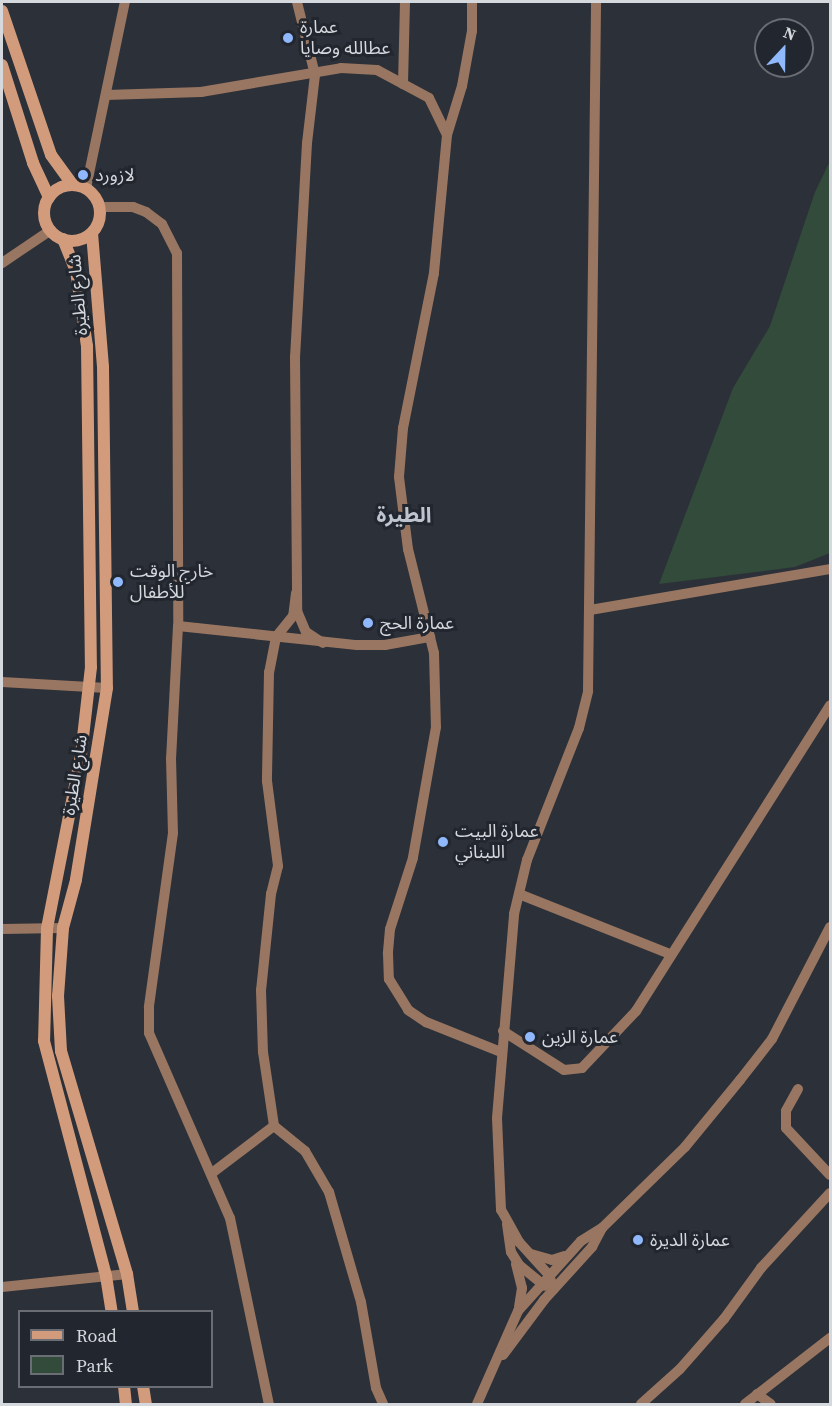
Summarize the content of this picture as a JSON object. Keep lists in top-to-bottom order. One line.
{"streets":{"main road":["شارع الطيرة"]},"districts":["الطيرة"],"places":["عمارة عطالله وصايا","لازورد","خارج الوقت للأطفال","عمارة الحج","عمارة البيت اللبناني","عمارة الزين","عمارة الديرة"],"legend":["Road","Park"],"north":"top"}
